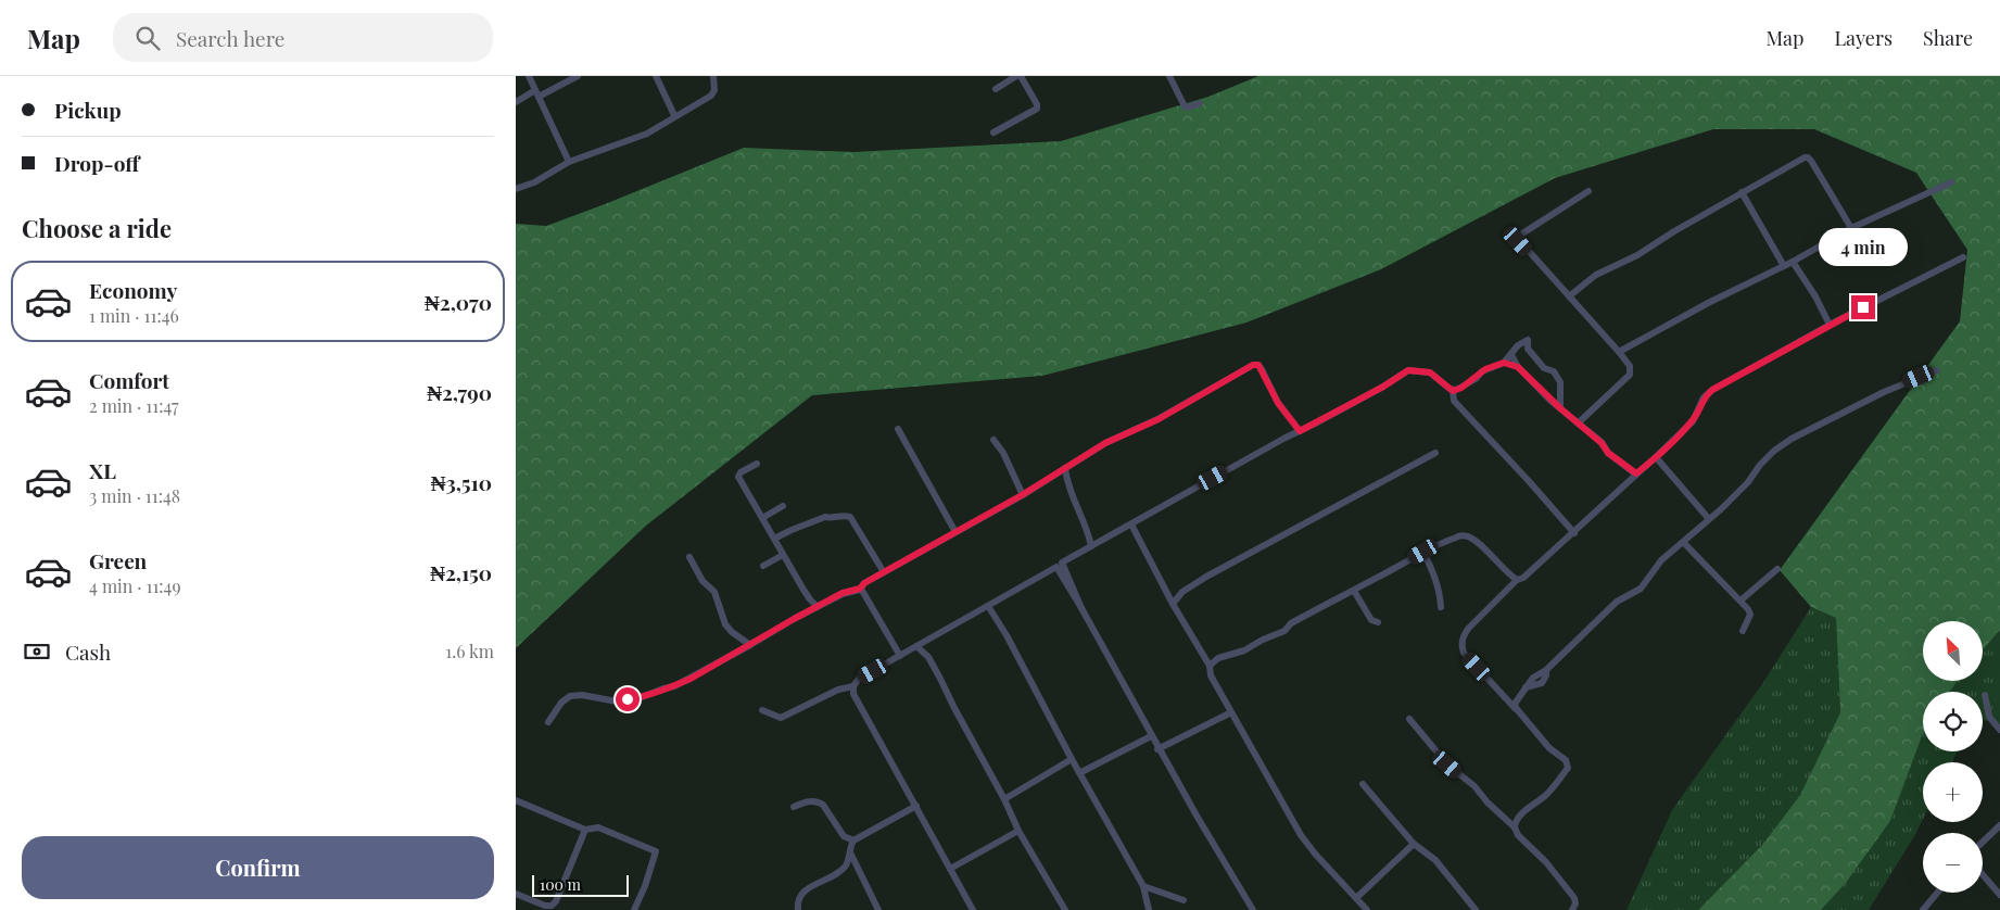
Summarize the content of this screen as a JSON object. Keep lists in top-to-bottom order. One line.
{"scale_bar":"100 m","north":"top left","page":{"header":"Map","search":"Search here","nav":["Map","Layers","Share"],"banner":["Pickup","Drop-off"],"heading":"Choose a ride","bubble":"4 min","list":[{"name":"Economy","note":"1 min · 11:46","value":"₦2,070"},{"name":"Comfort","note":"2 min · 11:47","value":"₦2,790"},{"name":"XL","note":"3 min · 11:48","value":"₦3,510"},{"name":"Green","note":"4 min · 11:49","value":"₦2,150"}],"pay":["Cash","1.6 km"],"map_buttons":["+","−"],"buttons":"Confirm","scale":"100 m"}}
